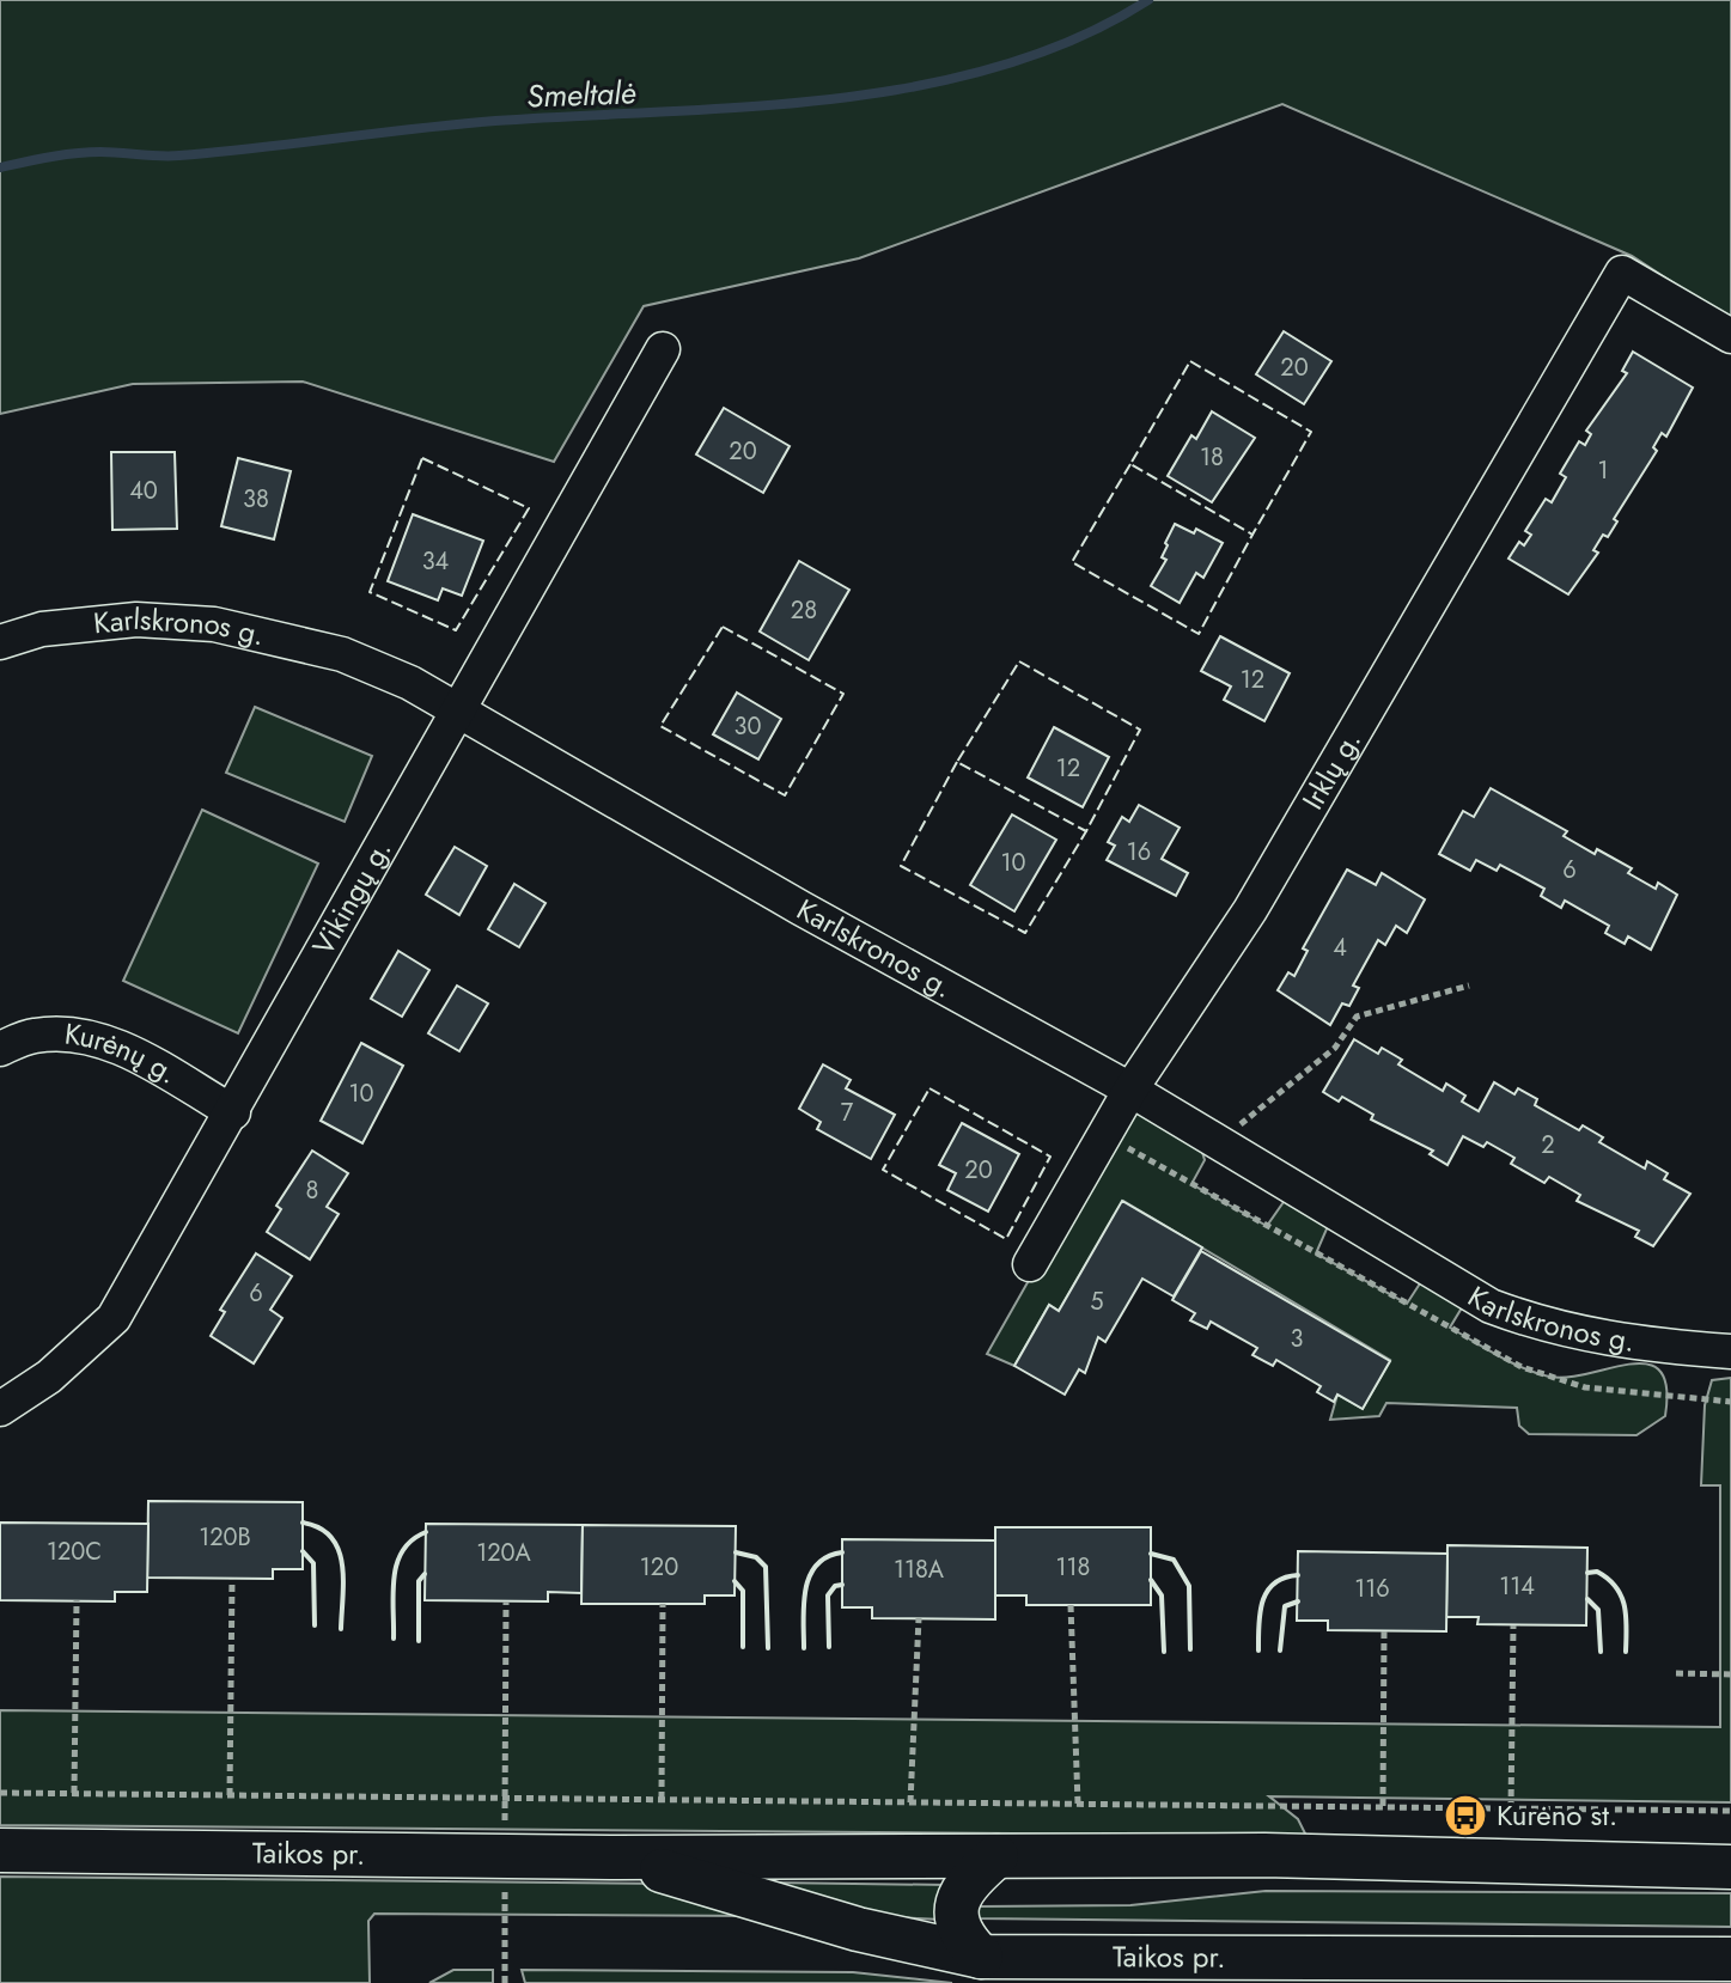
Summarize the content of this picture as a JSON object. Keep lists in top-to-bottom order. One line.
{"streets":{"main road":["Taikos pr."],"street":["Karlskronos g.","Irklų g.","Vikingų g.","Kurėnų g."]},"crossings":[["Karlskronos g.","Irklų g."],["Karlskronos g.","Vikingų g."],["Vikingų g.","Kurėnų g."]],"water":["Smeltalė"],"places":{"bus stop":["Kurėno st."]},"house_numbers":["20","20","18","1","40","38","34","28","12","30","12","16","10","6","4","10","7","2","20","8","6","5","3","120B","120C","120A","120","118","118A","114","116"]}
